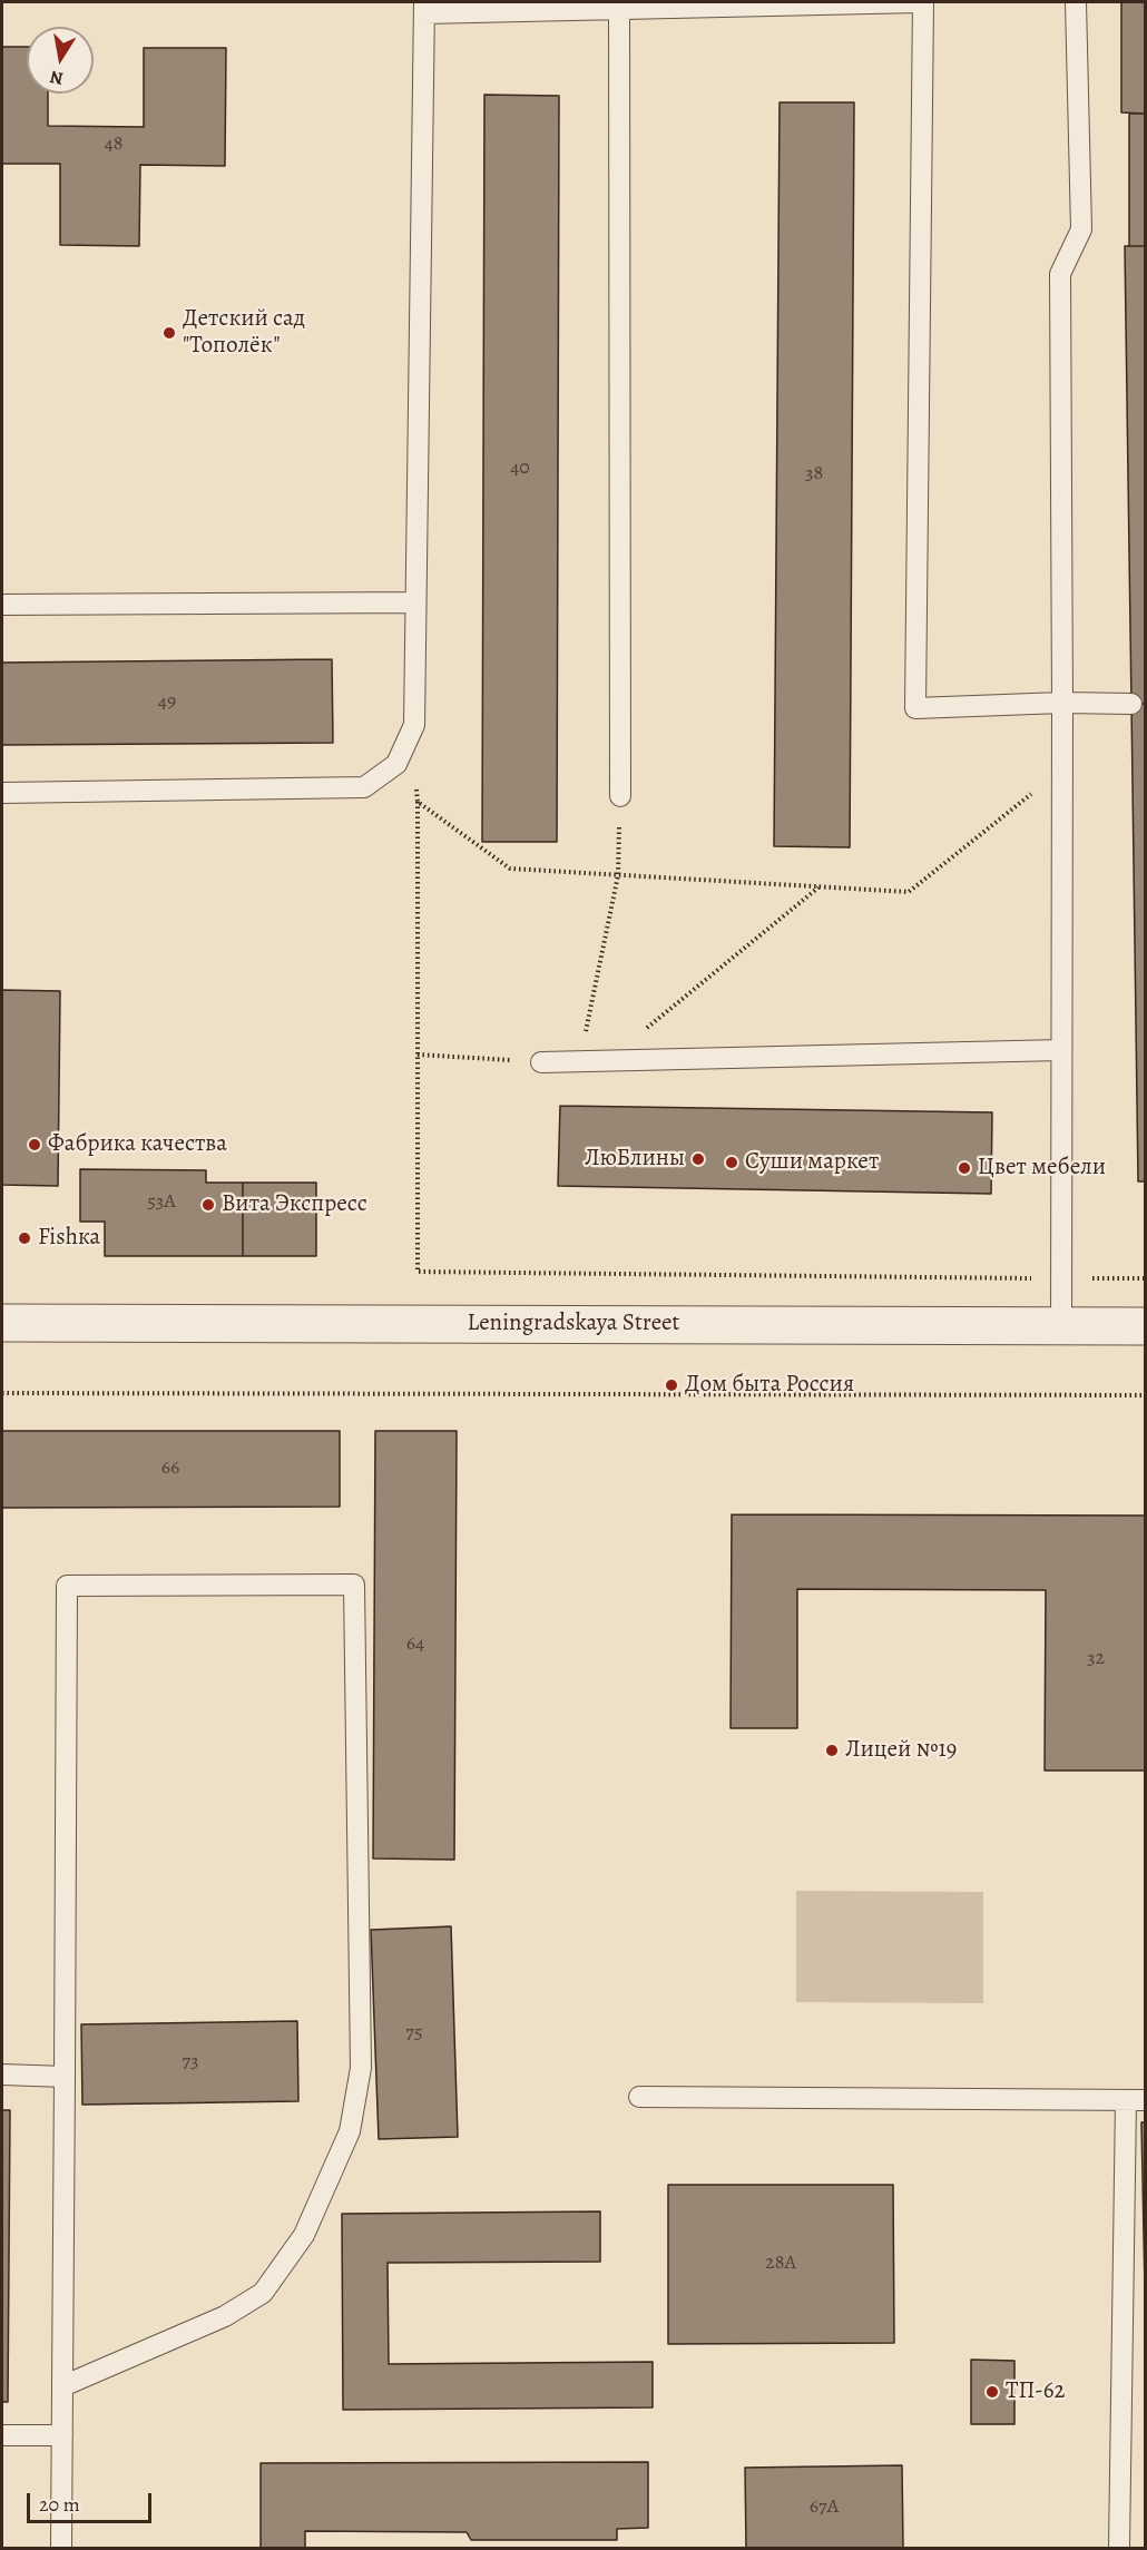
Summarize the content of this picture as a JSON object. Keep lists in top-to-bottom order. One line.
{"streets":{"street":["Leningradskaya Street"]},"places":["Детский сад \"Тополёк\"","Фабрика качества","ЛюБлины","Суши маркет","Цвет мебели","Вита Экспресс","Fishка","Дом быта Россия","Лицей №19","ТП-62"],"house_numbers":["48","40","38","49","53А","66","64","32","75","73","28А","67А"],"scale_bar":"20 m","north":"bottom"}
